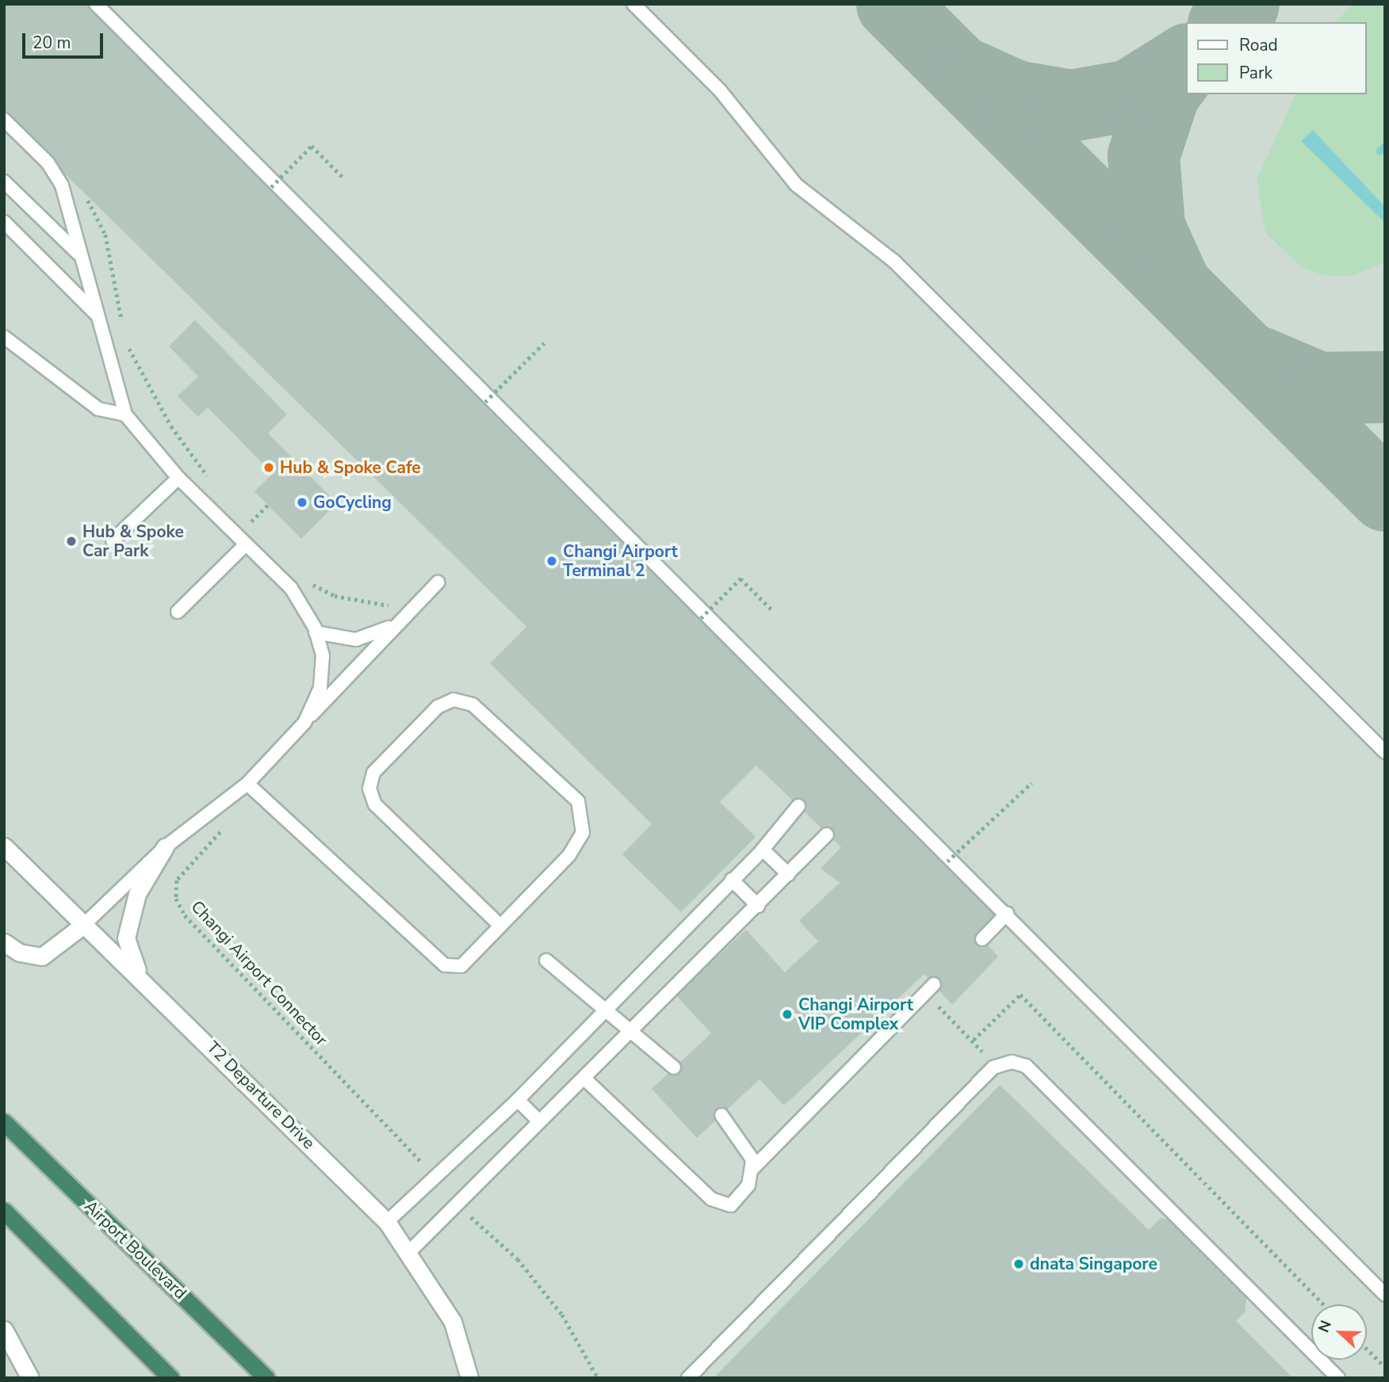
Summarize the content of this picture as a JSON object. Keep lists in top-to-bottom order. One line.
{"streets":{"highway":["Airport Boulevard"],"main road":["T2 Departure Drive"],"path":["Changi Airport Connector"]},"places":["Hub & Spoke Cafe","GoCycling","Hub & Spoke Car Park","Changi Airport Terminal 2","Changi Airport VIP Complex","dnata Singapore"],"legend":["Road","Park"],"scale_bar":"20 m","north":"left"}
